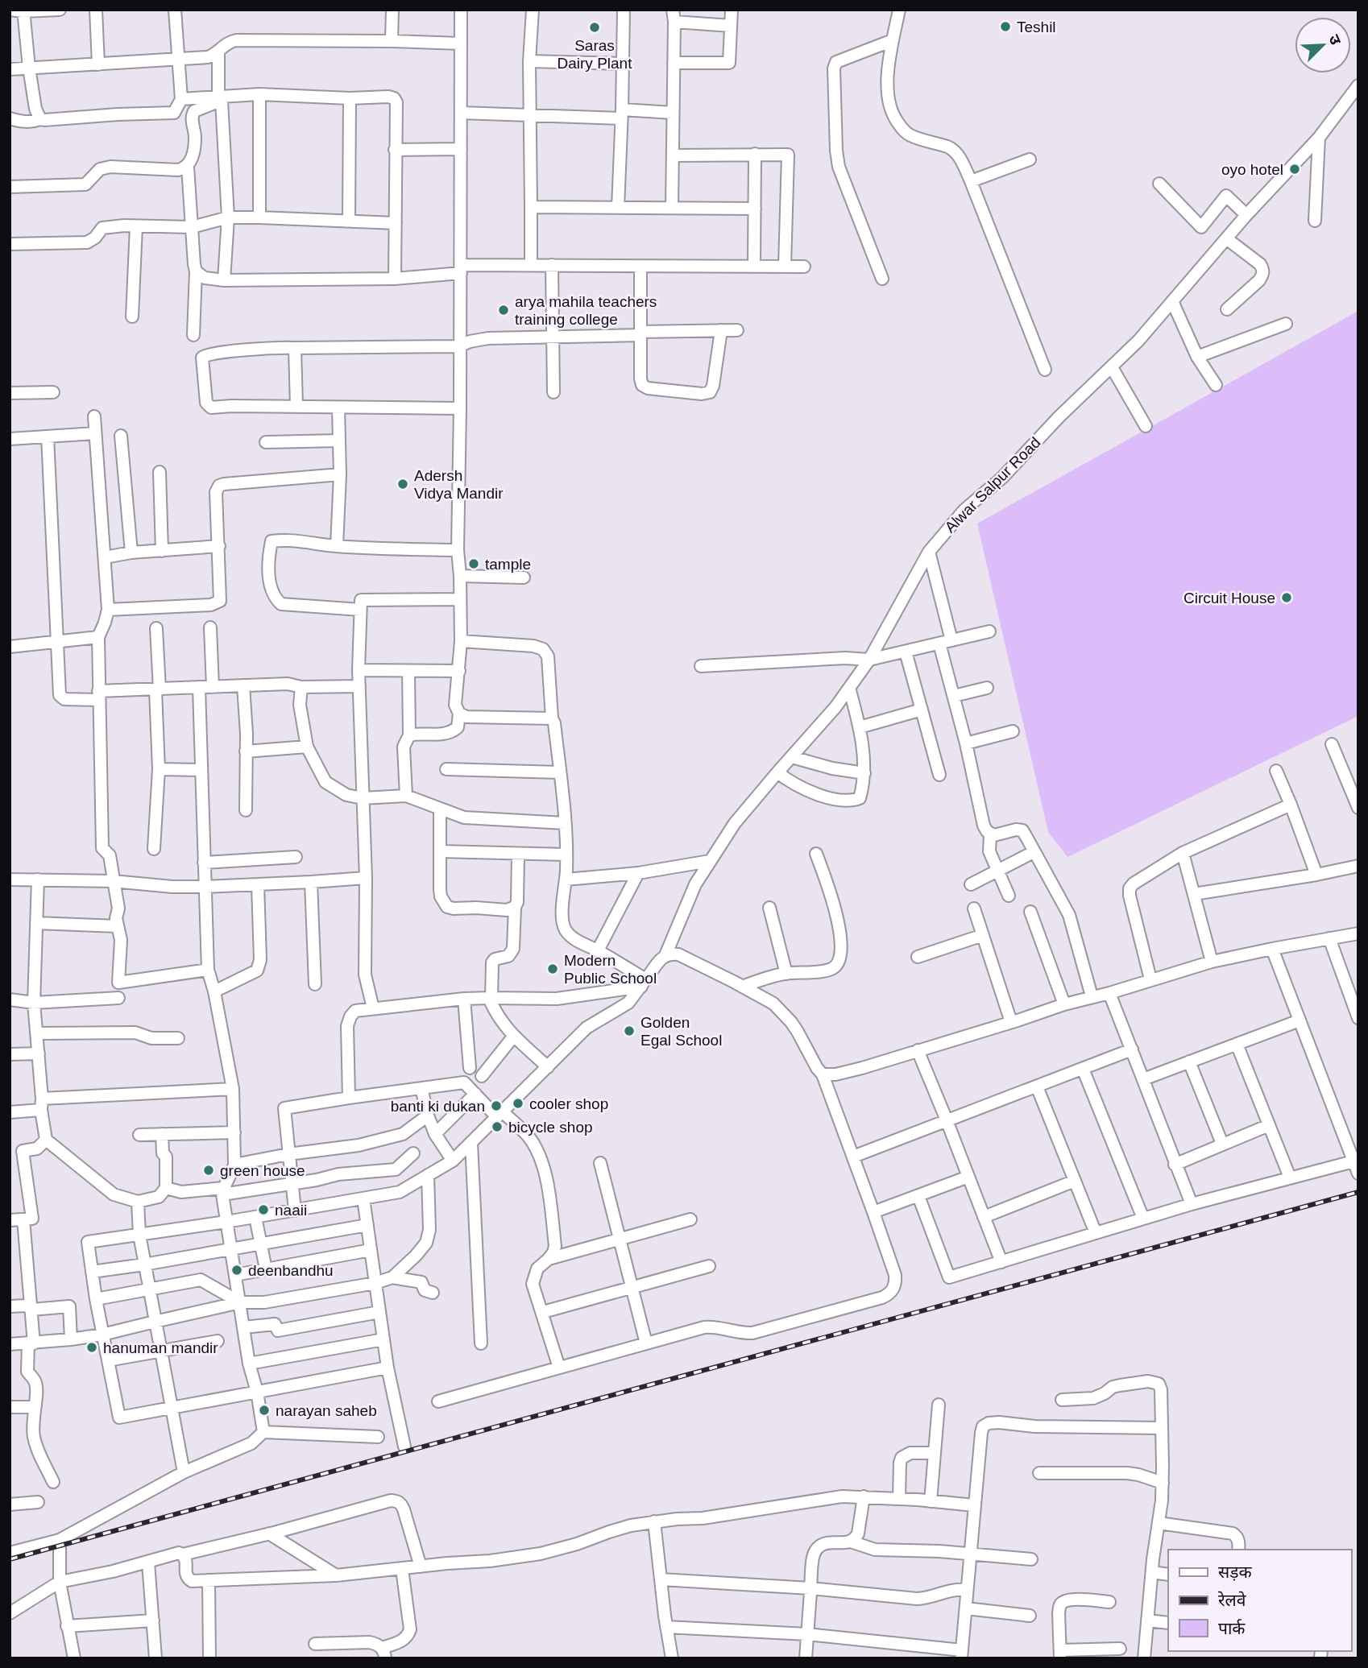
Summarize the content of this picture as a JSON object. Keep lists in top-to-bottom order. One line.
{"streets":{"street":["Alwar Salpur Road"]},"places":["Teshil","Saras Dairy Plant","oyo hotel","arya mahila teachers training college","Adersh Vidya Mandir","tample","Circuit House","Modern Public School","Golden Egal School","cooler shop","banti ki dukan","bicycle shop","green house","naaii","deenbandhu","hanuman mandir","narayan saheb"],"legend":["सड़क","रेलवे","पार्क"],"north":"top right"}
